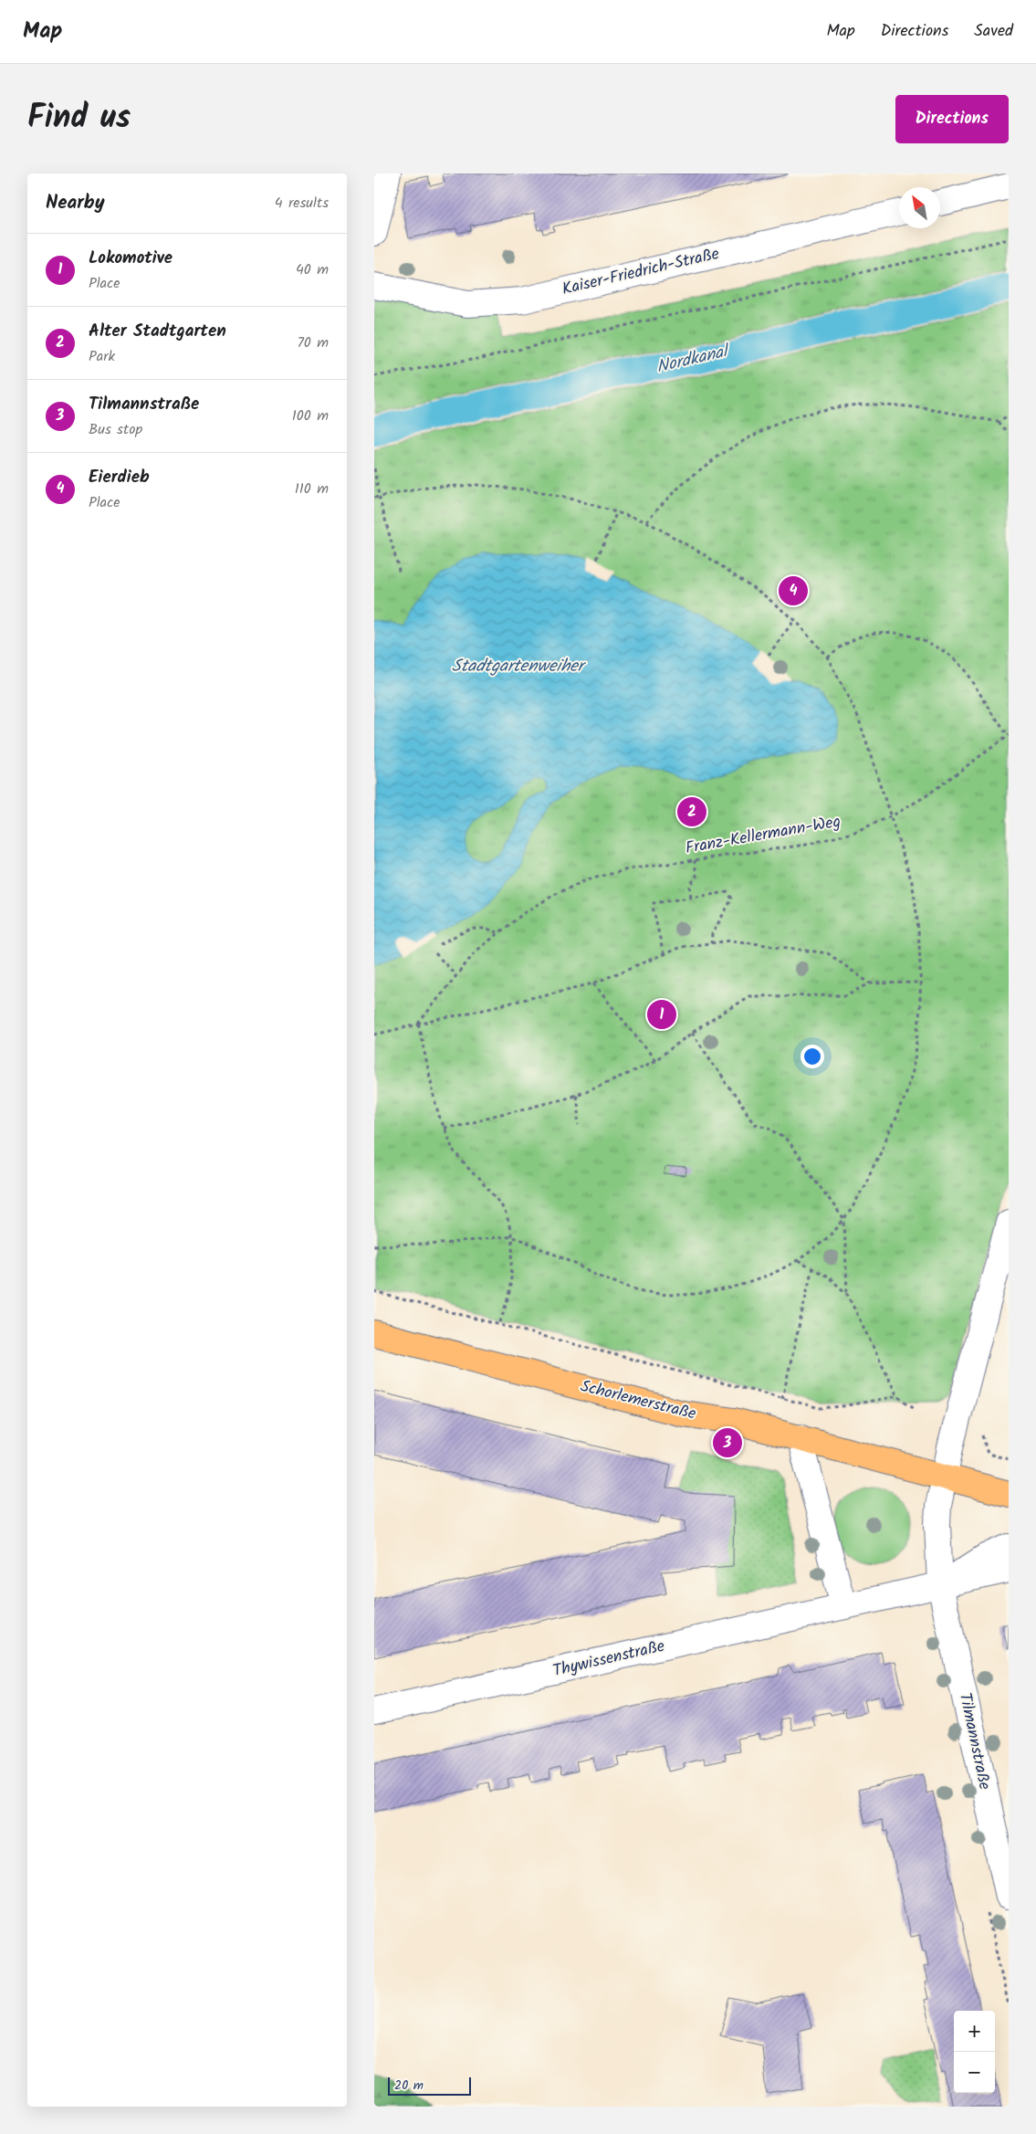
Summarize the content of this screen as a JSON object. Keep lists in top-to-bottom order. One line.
{"streets":{"main road":["Schorlemerstraße"],"street":["Kaiser-Friedrich-Straße","Thywissenstraße","Tilmannstraße"],"path":["Franz-Kellermann-Weg"]},"crossings":[["Schorlemerstraße","Tilmannstraße"],["Thywissenstraße","Tilmannstraße"]],"water":["Nordkanal","Stadtgartenweiher"],"scale_bar":"20 m","north":"top left","page":{"header":"Map","nav":["Map","Directions","Saved"],"title":"Find us","buttons":"Directions","heading":["Nearby","4 results"],"list":[{"mark":"1","name":"Lokomotive","note":"Place","value":"40 m"},{"mark":"2","name":"Alter Stadtgarten","note":"Park","value":"70 m"},{"mark":"3","name":"Tilmannstraße","note":"Bus stop","value":"100 m"},{"mark":"4","name":"Eierdieb","note":"Place","value":"110 m"}],"pins":["4","2","1","3"],"map_buttons":["+","−"],"scale":"20 m"}}
